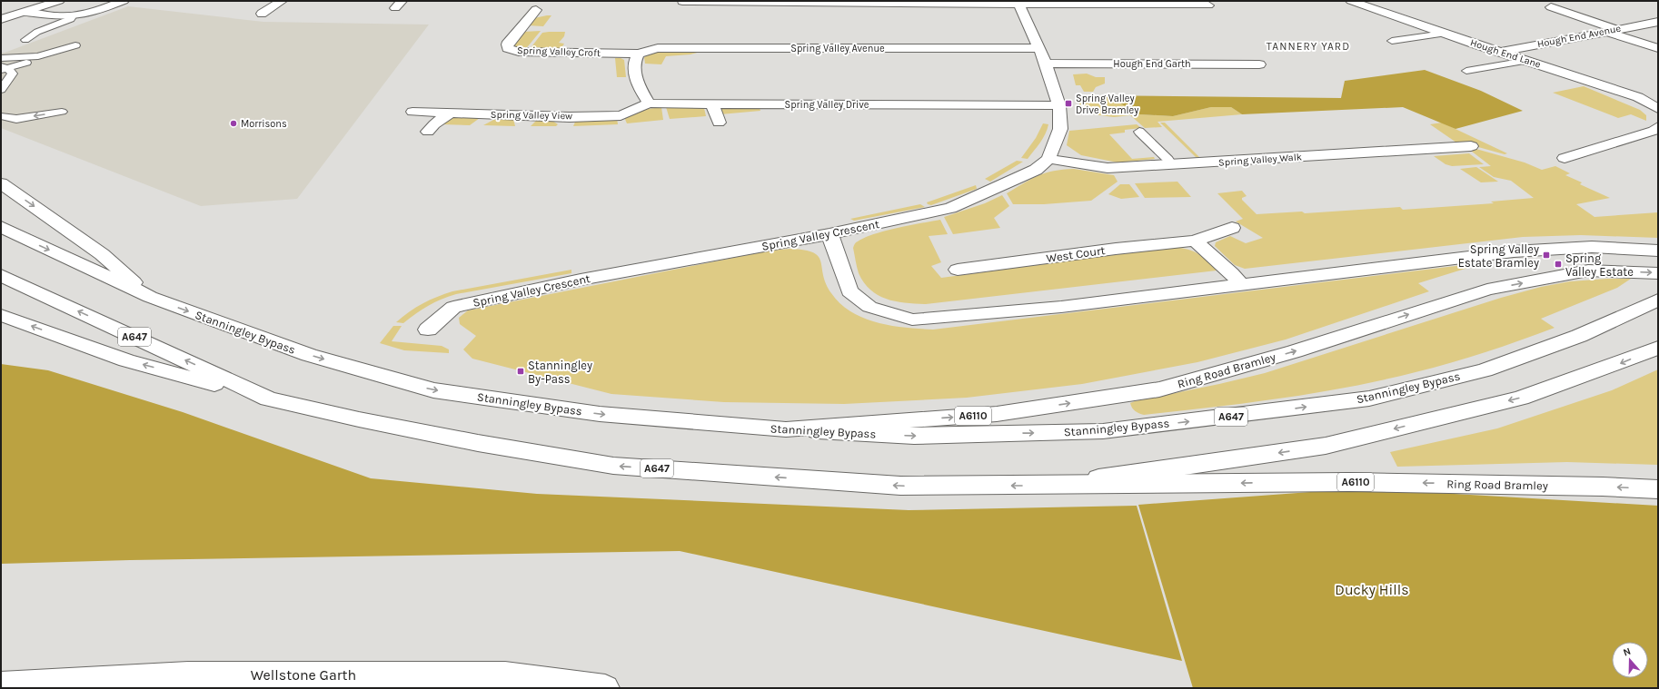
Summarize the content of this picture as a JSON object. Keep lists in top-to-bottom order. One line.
{"streets":{"main road":["Hough End Avenue","Spring Valley Avenue","Spring Valley Croft","Hough End Lane","Hough End Garth","Spring Valley Drive","Spring Valley View","Spring Valley Walk","Spring Valley Crescent","West Court","Stanningley Bypass","A647","Ring Road Bramley","A6110","Wellstone Garth"]},"crossings":[["Hough End Avenue","Hough End Lane"],["Spring Valley Avenue","Spring Valley Croft"],["Spring Valley Avenue","Spring Valley Crescent"],["Hough End Garth","Spring Valley Crescent"],["Spring Valley Drive","Spring Valley View"],["Spring Valley Drive","Spring Valley Crescent"],["Spring Valley Walk","Spring Valley Crescent"],["Stanningley Bypass","A647"],["Stanningley Bypass","Ring Road Bramley"],["A647","Ring Road Bramley"]],"districts":["TANNERY YARD"],"parks":["Ducky Hills"],"places":{"transit":["Spring Valley Drive Bramley","Spring Valley Estate Bramley","Spring Valley Estate","Stanningley By-Pass"],"other":["Morrisons"]},"north":"top"}
